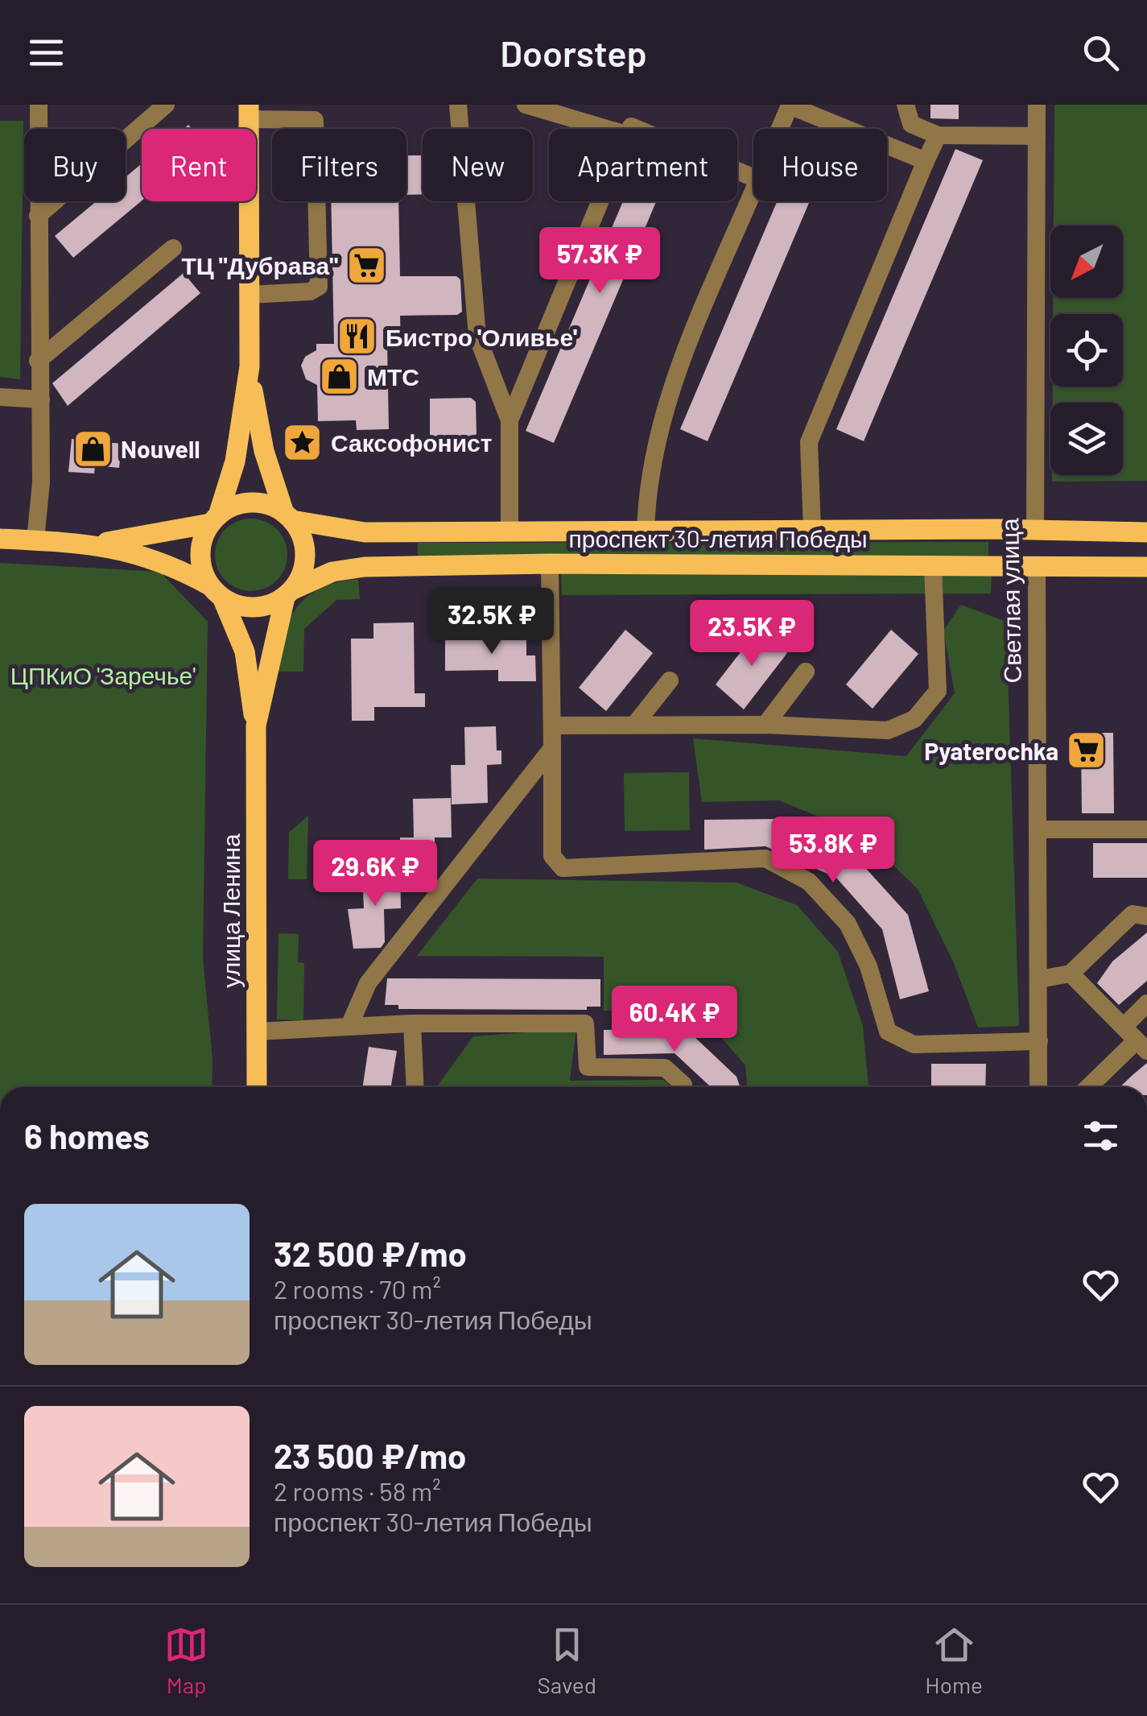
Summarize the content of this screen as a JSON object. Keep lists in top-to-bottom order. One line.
{"streets":{"main road":["проспект 30-летия Победы","Светлая улица","улица Ленина"]},"crossings":[["проспект 30-летия Победы","Светлая улица"],["проспект 30-летия Победы","улица Ленина"]],"parks":["ЦПКиО 'Заречье'"],"places":{"supermarket":["ТЦ \"Дубрава\"","Pyaterochka"],"restaurant":["Бистро 'Оливье'"],"shop":["МТС","Nouvell"],"place":["Саксофонист"]},"north":"bottom left","page":{"header":"Doorstep","chip":["Buy","Rent","Filters","New","Apartment","House"],"price":["57.3K ₽","32.5K ₽","23.5K ₽","53.8K ₽","29.6K ₽","60.4K ₽"],"heading":"6 homes","list":[{"name":"32 500 ₽/mo","note":"2 rooms · 70 m² · проспект 30-летия Победы"},{"name":"23 500 ₽/mo","note":"2 rooms · 58 m² · проспект 30-летия Победы"}],"tabs":["Map","Saved","Home"]}}
